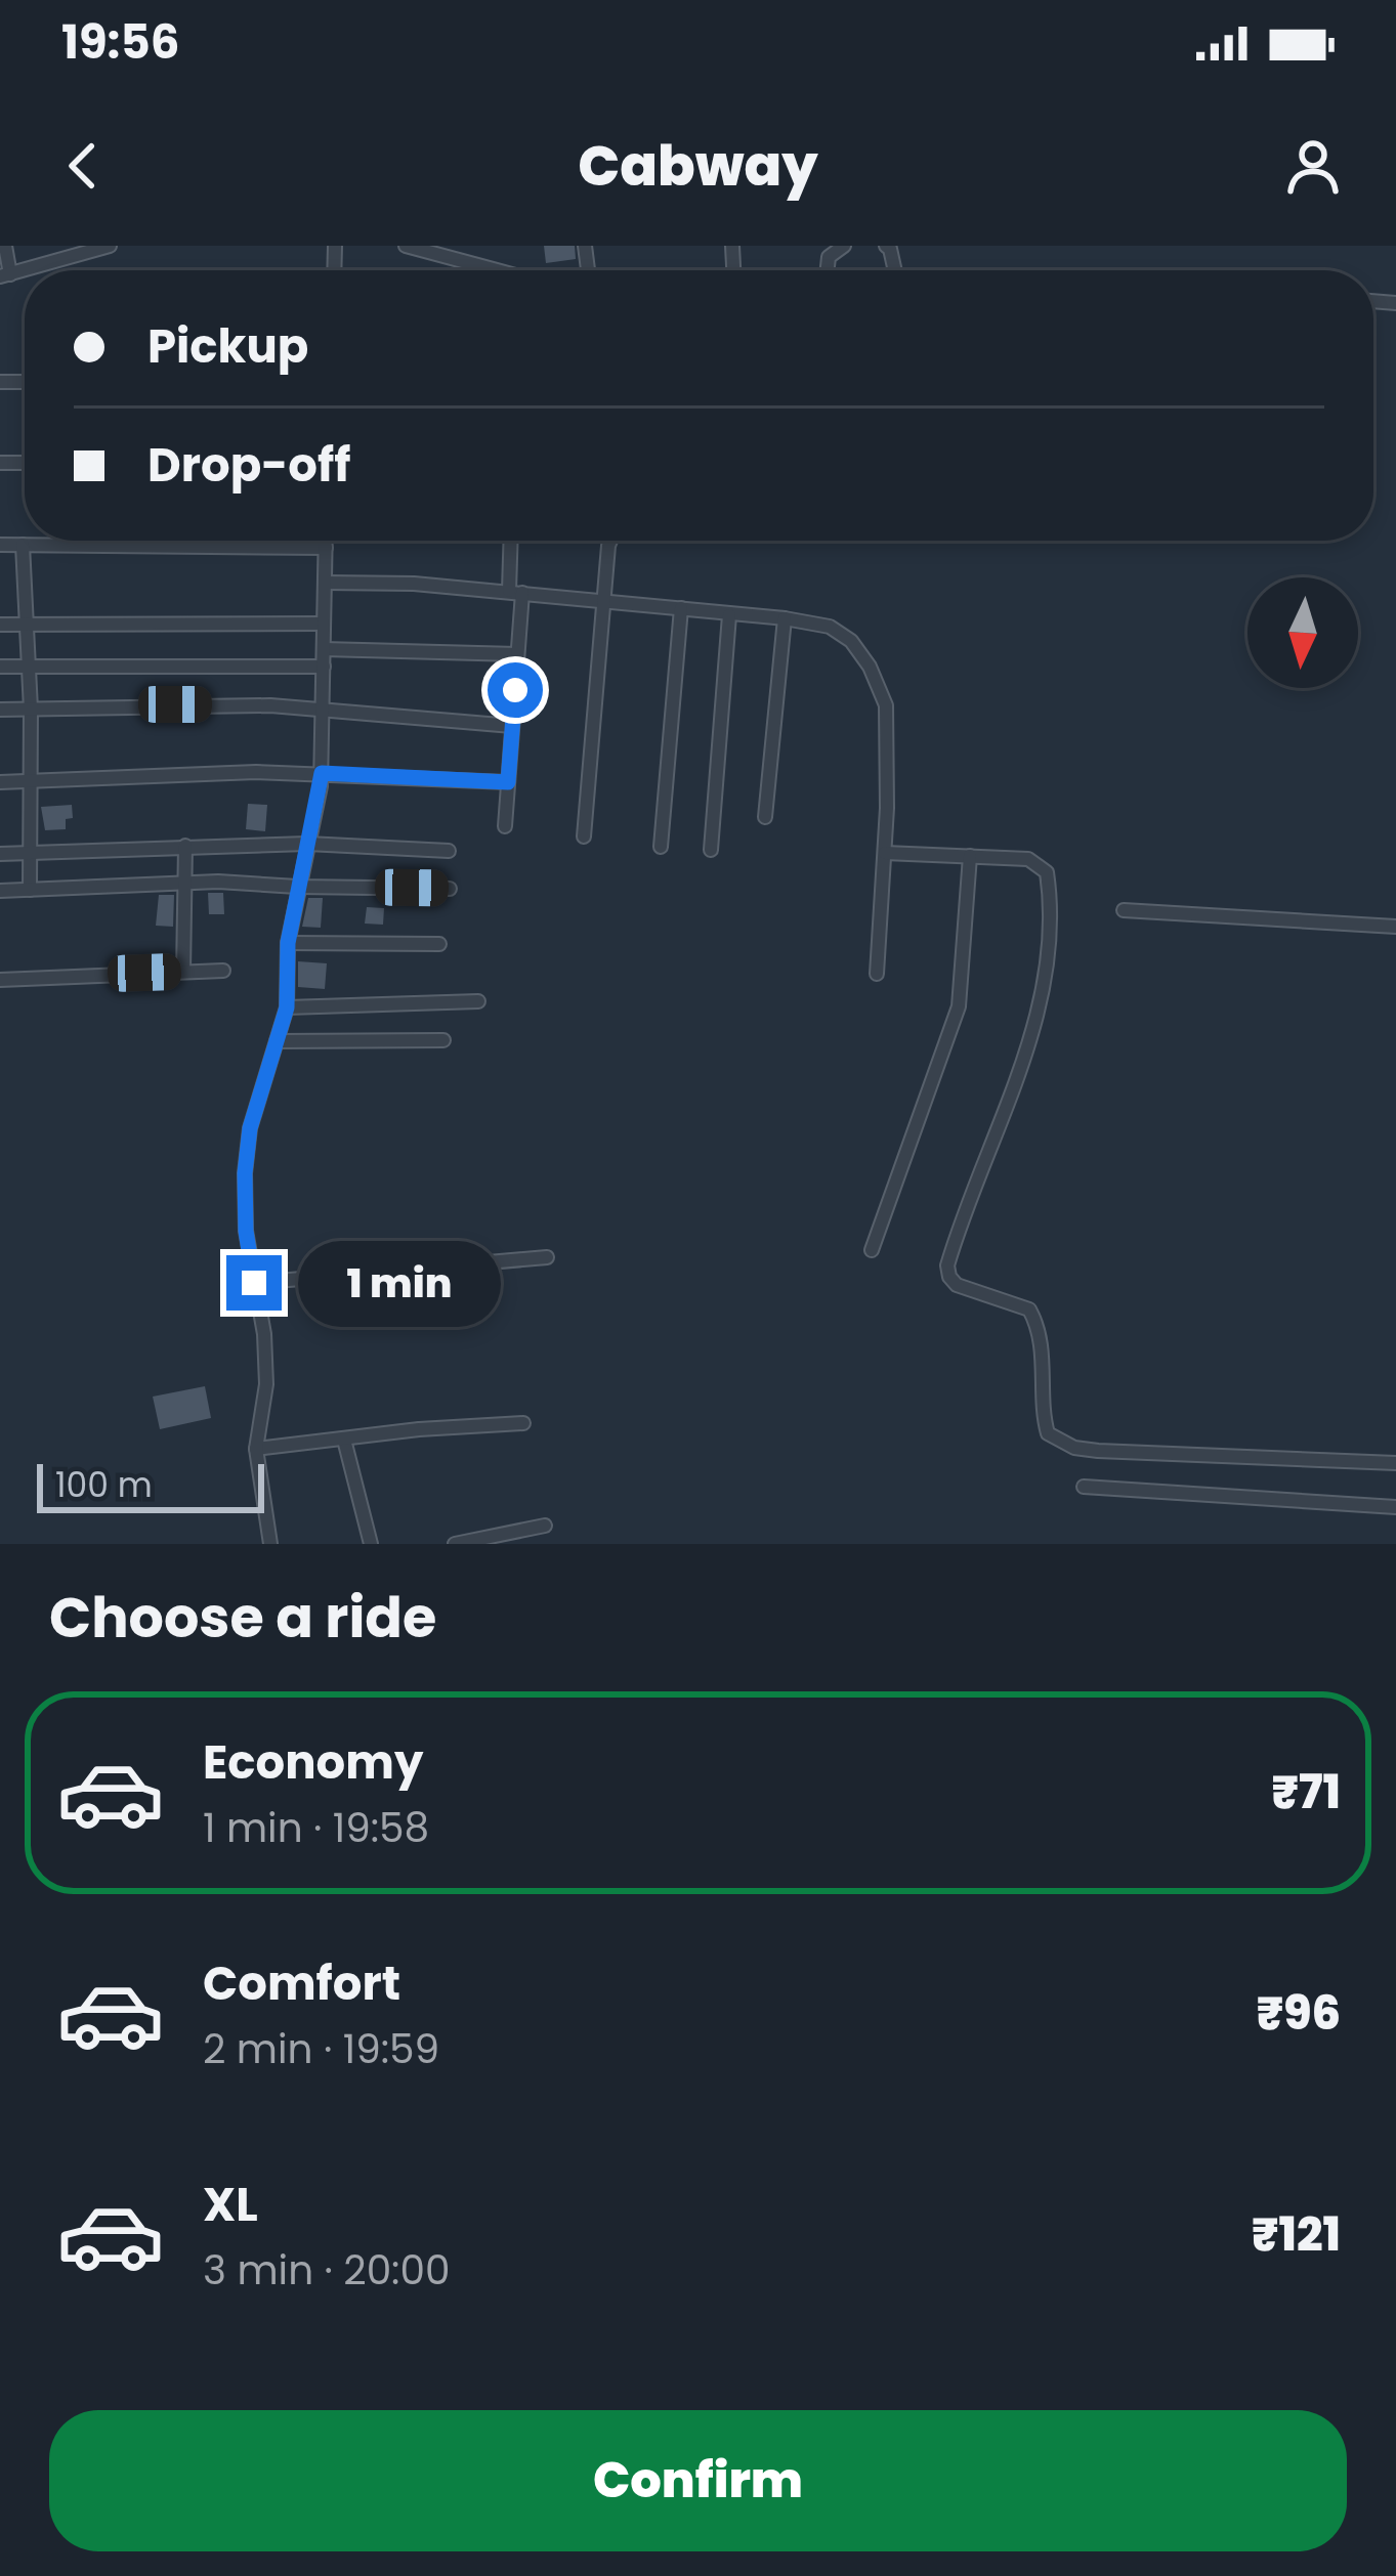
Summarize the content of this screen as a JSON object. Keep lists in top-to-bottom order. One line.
{"scale_bar":"100 m","north":"bottom","page":{"status":"19:56","header":"Cabway","banner":["Pickup","Drop-off"],"bubble":"1 min","scale":"100 m","heading":"Choose a ride","list":[{"name":"Economy","note":"1 min · 19:58","value":"₹71"},{"name":"Comfort","note":"2 min · 19:59","value":"₹96"},{"name":"XL","note":"3 min · 20:00","value":"₹121"}],"buttons":"Confirm"}}
